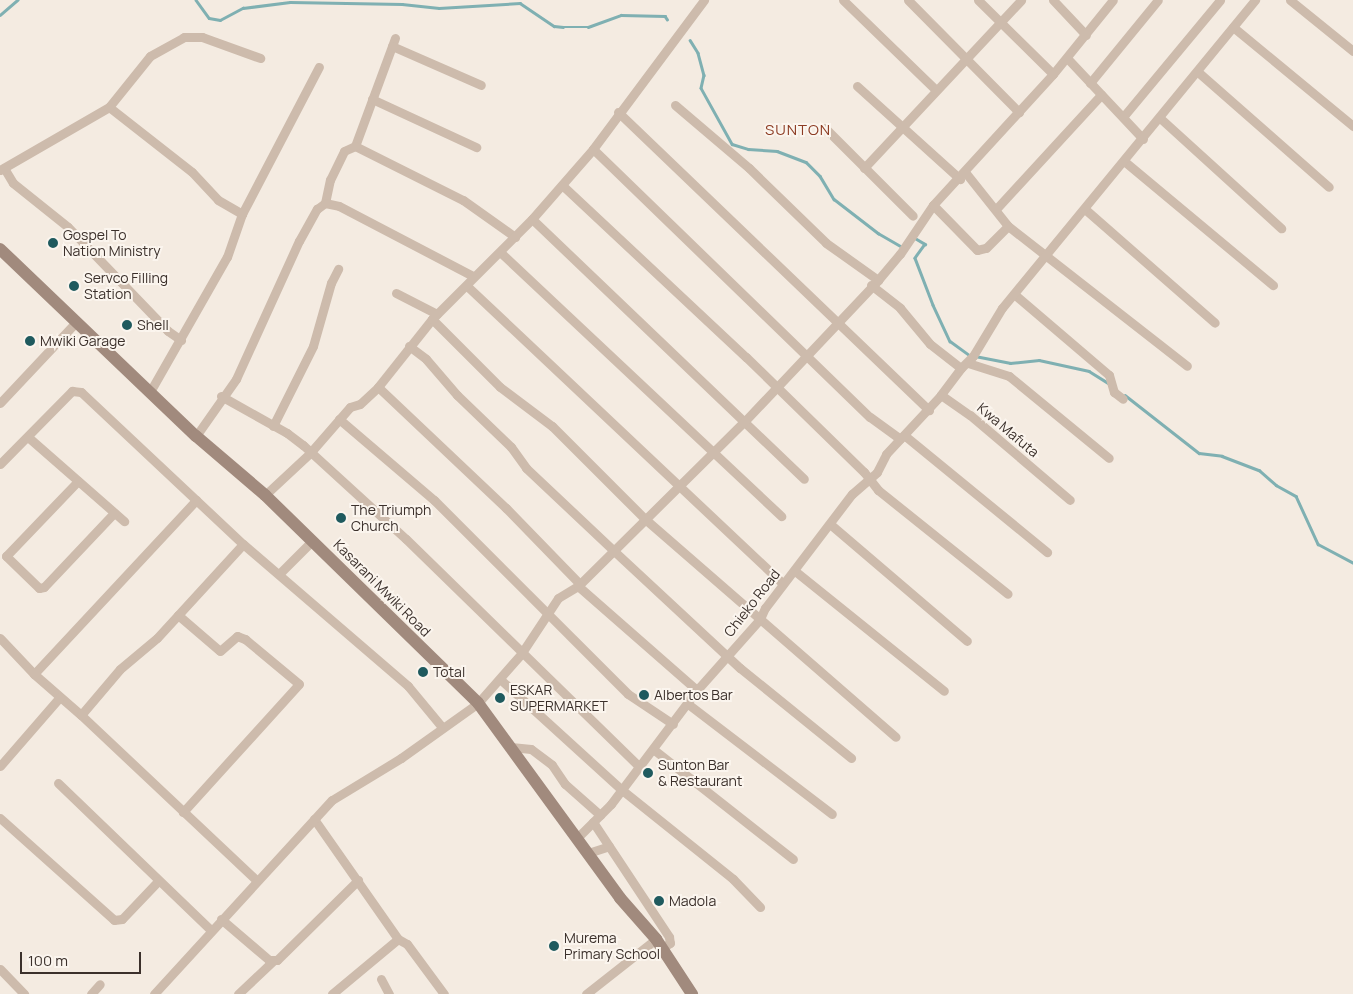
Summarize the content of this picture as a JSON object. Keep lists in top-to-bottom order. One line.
{"streets":{"main road":["Kasarani Mwiki Road"],"street":["Kwa Mafuta","Chieko Road"]},"crossings":[["Kasarani Mwiki Road","Chieko Road"]],"districts":["SUNTON"],"places":["Gospel To Nation Ministry","Servco Filling Station","Shell","Mwiki Garage","The Triumph Church","Total","Albertos Bar","ESKAR SUPERMARKET","Sunton Bar & Restaurant","Madola","Murema Primary School"],"scale_bar":"100 m"}
